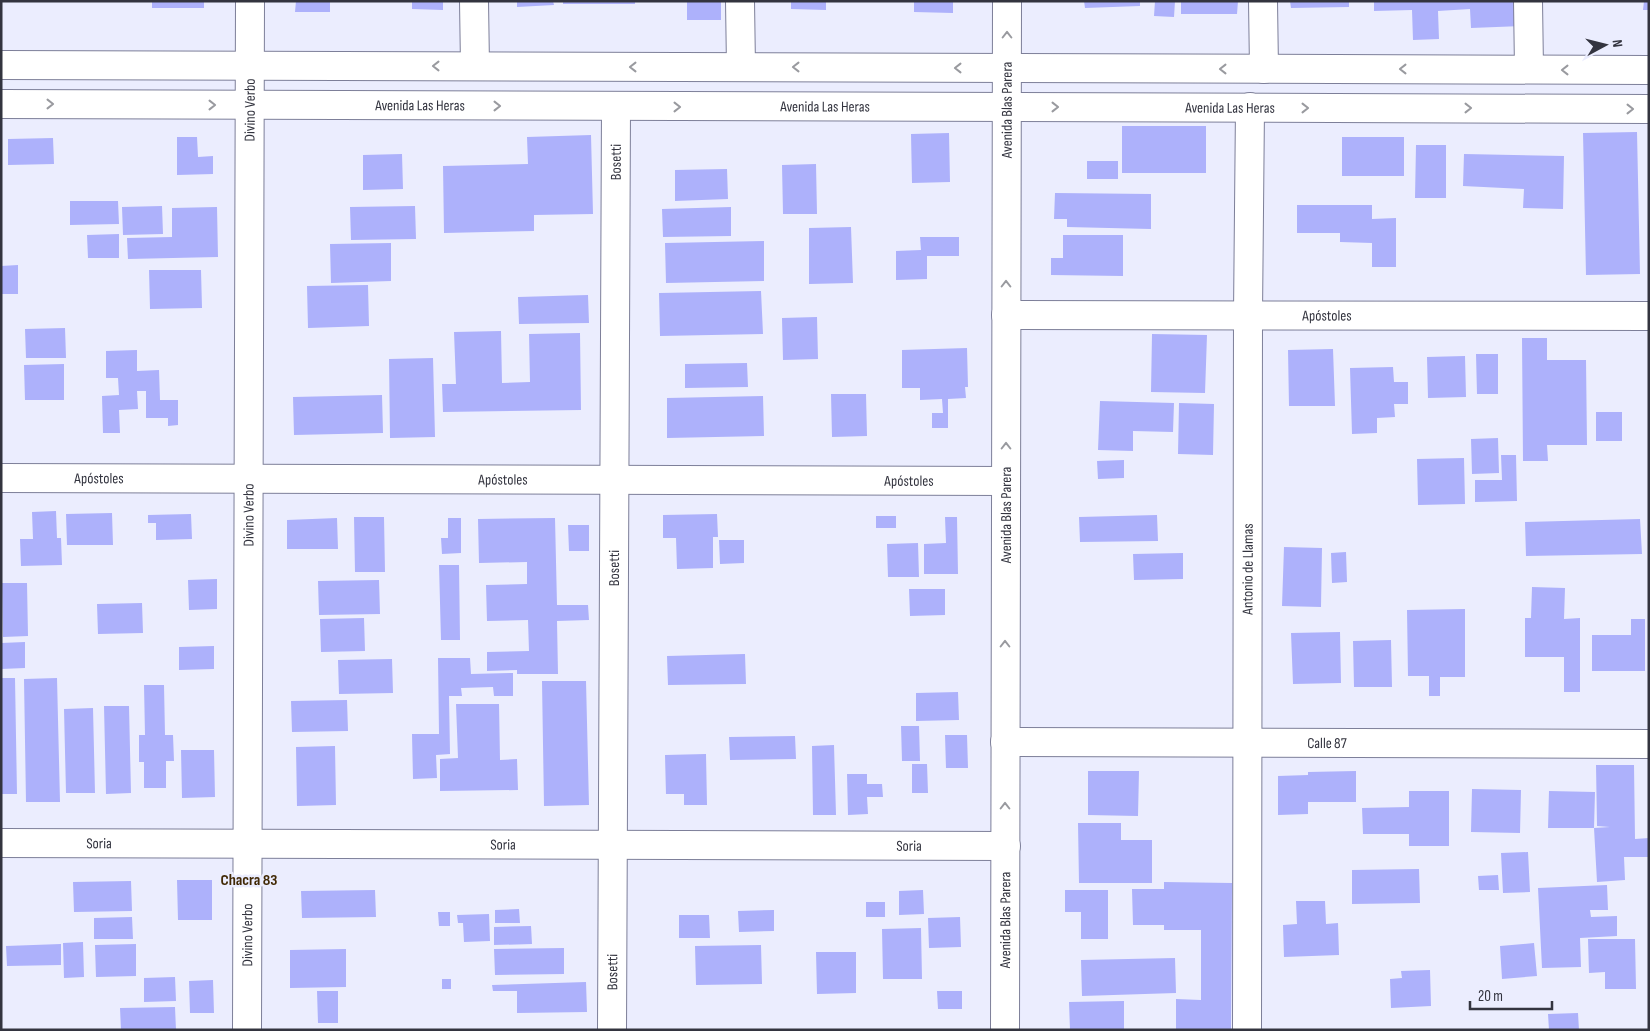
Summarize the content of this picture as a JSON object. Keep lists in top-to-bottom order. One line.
{"streets":{"street":["Avenida Las Heras","Divino Verbo","Avenida Blas Parera","Bosetti","Apóstoles","Antonio de Llamas","Calle 87","Soria"]},"crossings":[["Avenida Las Heras","Divino Verbo"],["Avenida Las Heras","Avenida Blas Parera"],["Avenida Las Heras","Bosetti"],["Avenida Las Heras","Antonio de Llamas"],["Divino Verbo","Apóstoles"],["Divino Verbo","Soria"],["Avenida Blas Parera","Apóstoles"],["Avenida Blas Parera","Calle 87"],["Avenida Blas Parera","Soria"],["Bosetti","Apóstoles"],["Bosetti","Soria"],["Apóstoles","Antonio de Llamas"],["Antonio de Llamas","Calle 87"]],"one_way":["Avenida Blas Parera"],"districts":["Chacra 83"],"scale_bar":"20 m","north":"right"}
